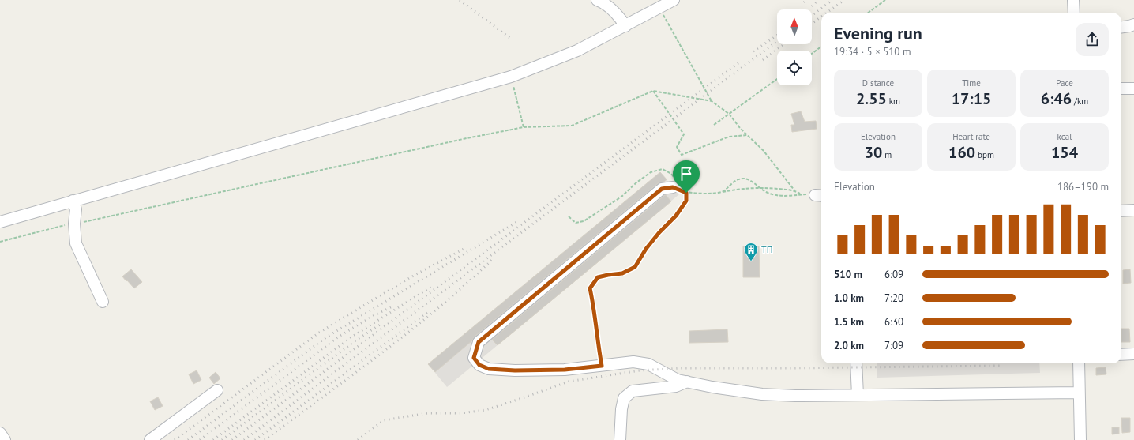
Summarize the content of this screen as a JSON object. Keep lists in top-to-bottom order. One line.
{"places":{"building":["ТП"]},"north":"top","page":{"heading":["Evening run","19:34 · 5 × 510 m"],"stats":[["Distance","2.55 km"],["Time","17:15"],["Pace","6:46 /km"],["Elevation","30 m"],["Heart rate","160 bpm"],["kcal","154"]],"chart":["Elevation","186–190 m"],"list":[{"name":"510 m","note":"6:09"},{"name":"1.0 km","note":"7:20"},{"name":"1.5 km","note":"6:30"},{"name":"2.0 km","note":"7:09"}]}}
